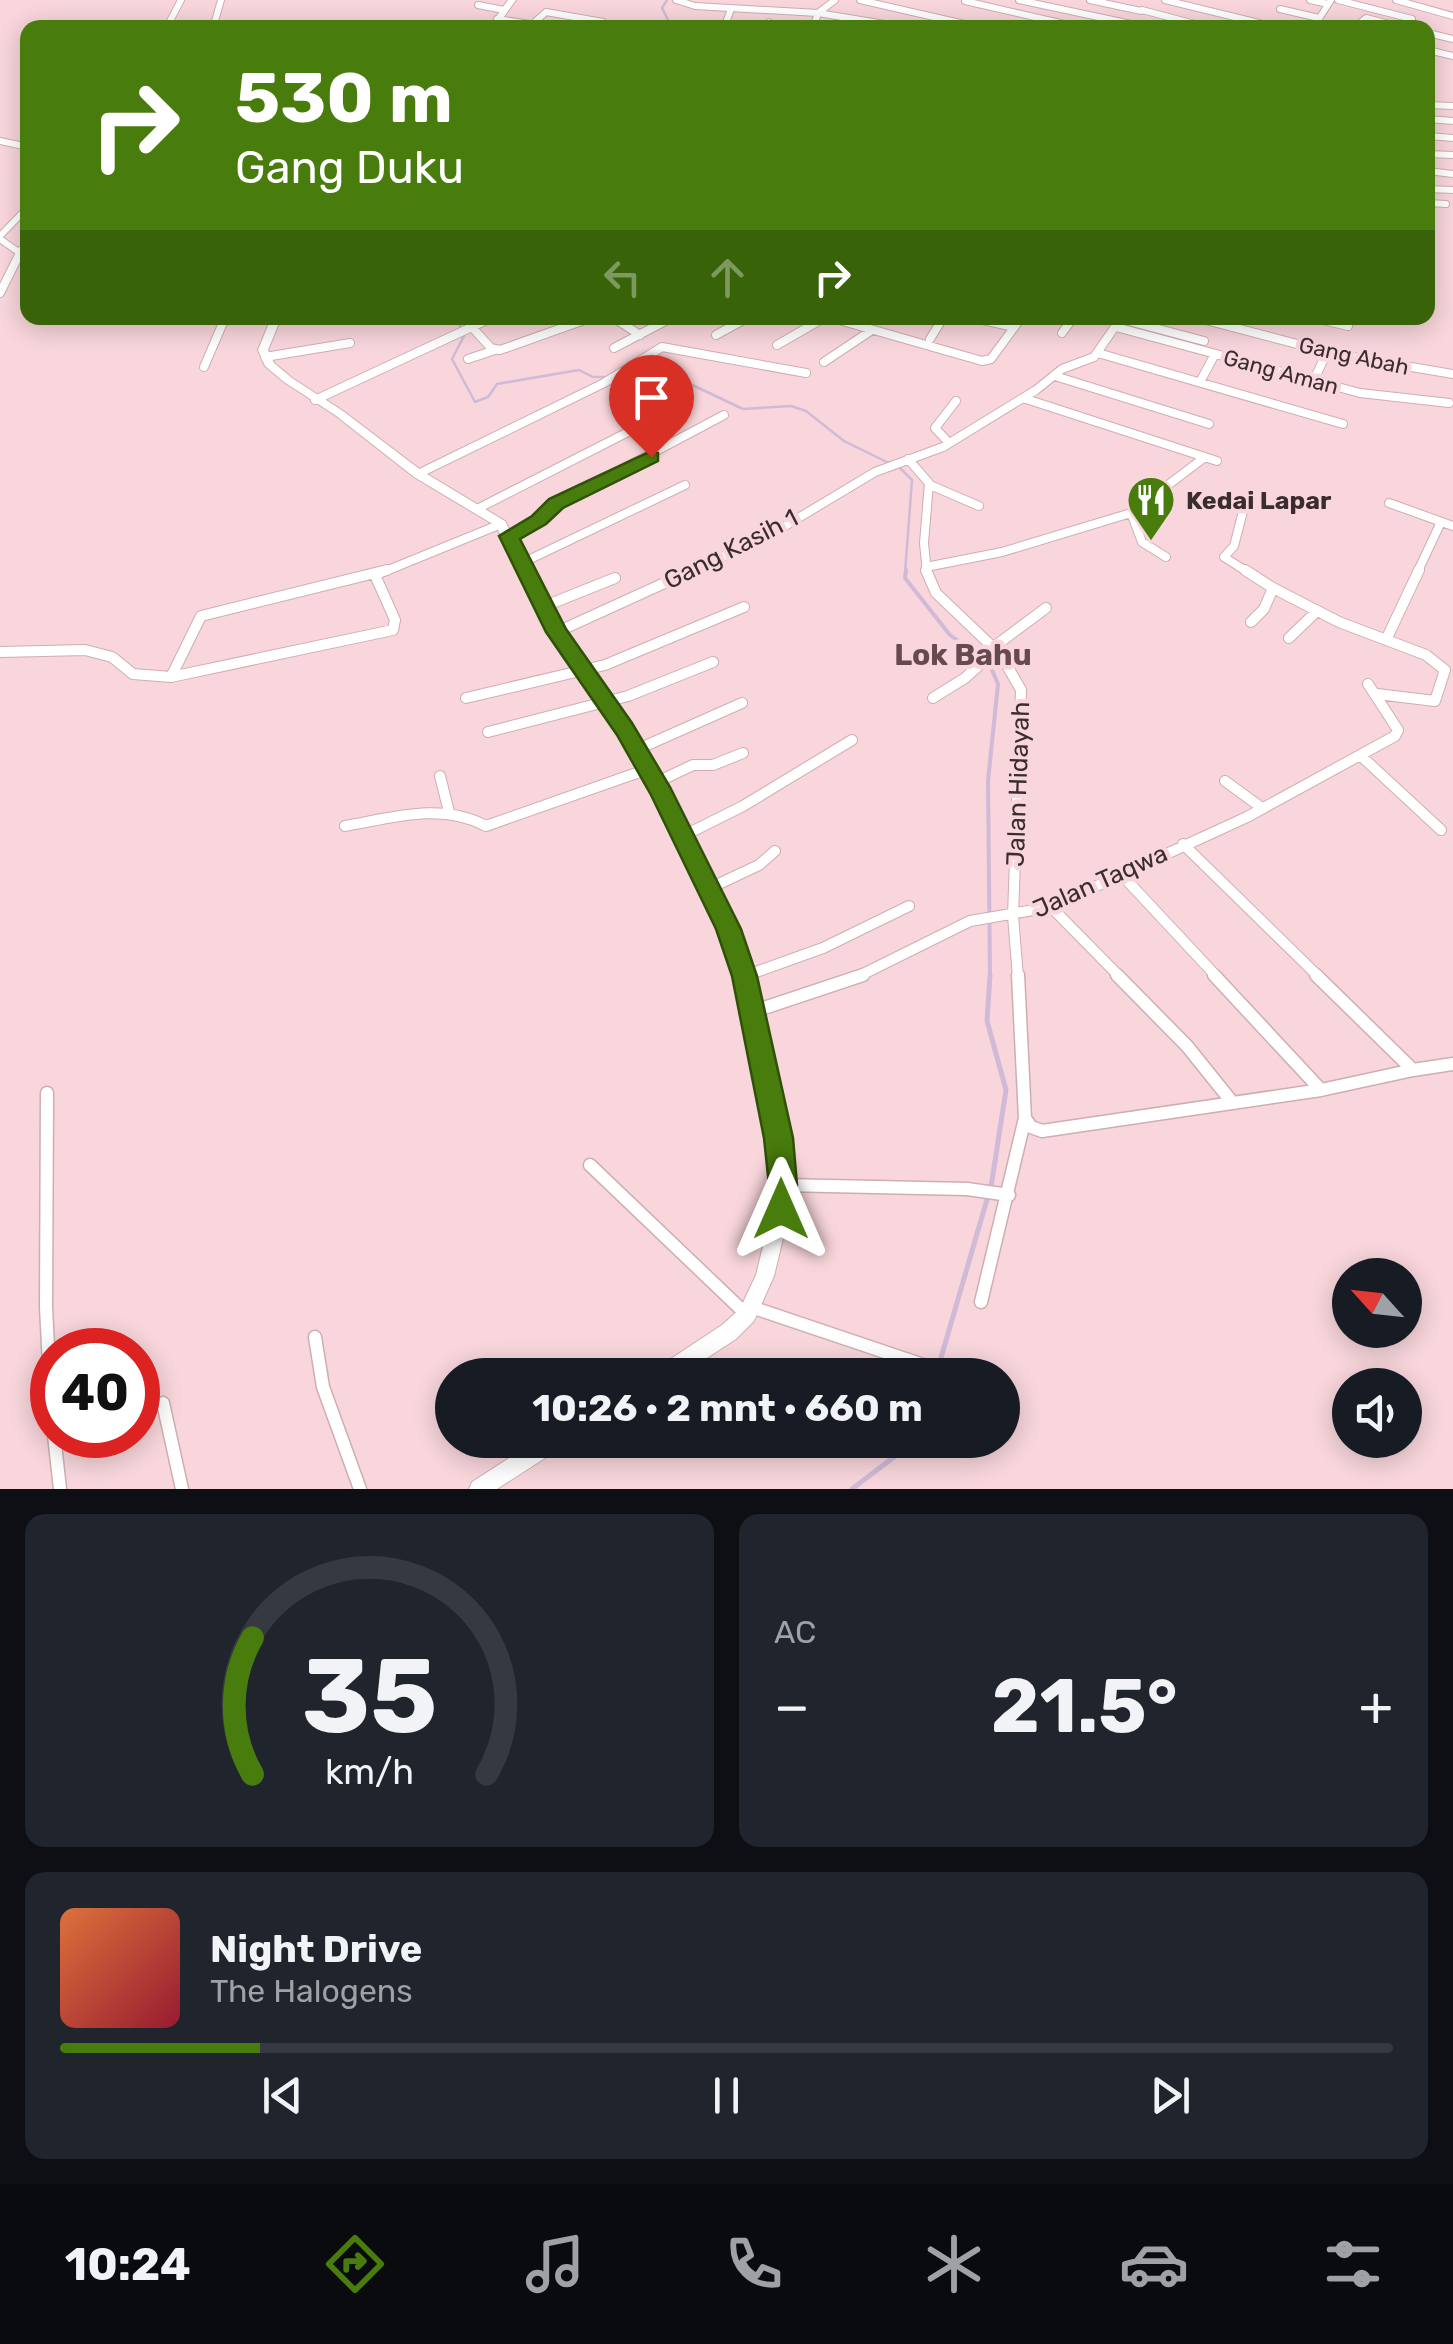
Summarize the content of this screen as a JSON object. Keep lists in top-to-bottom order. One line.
{"streets":{"street":["Gang Abah","Gang Aman","Gang Kasih 1","Jalan Hidayah","Jalan Taqwa"]},"crossings":[["Jalan Hidayah","Jalan Taqwa"]],"districts":["Lok Bahu"],"places":{"restaurant":["Kedai Lapar"]},"north":"top left","page":{"turn":["530 m","Gang Duku"],"limit":"40","trip":"10:26 · 2 mnt · 660 m","tile":"AC","heat":["−","21.5°","+"],"song":["Night Drive","The Halogens"],"tabs":"10:24","gauge":["35","km/h"]}}
